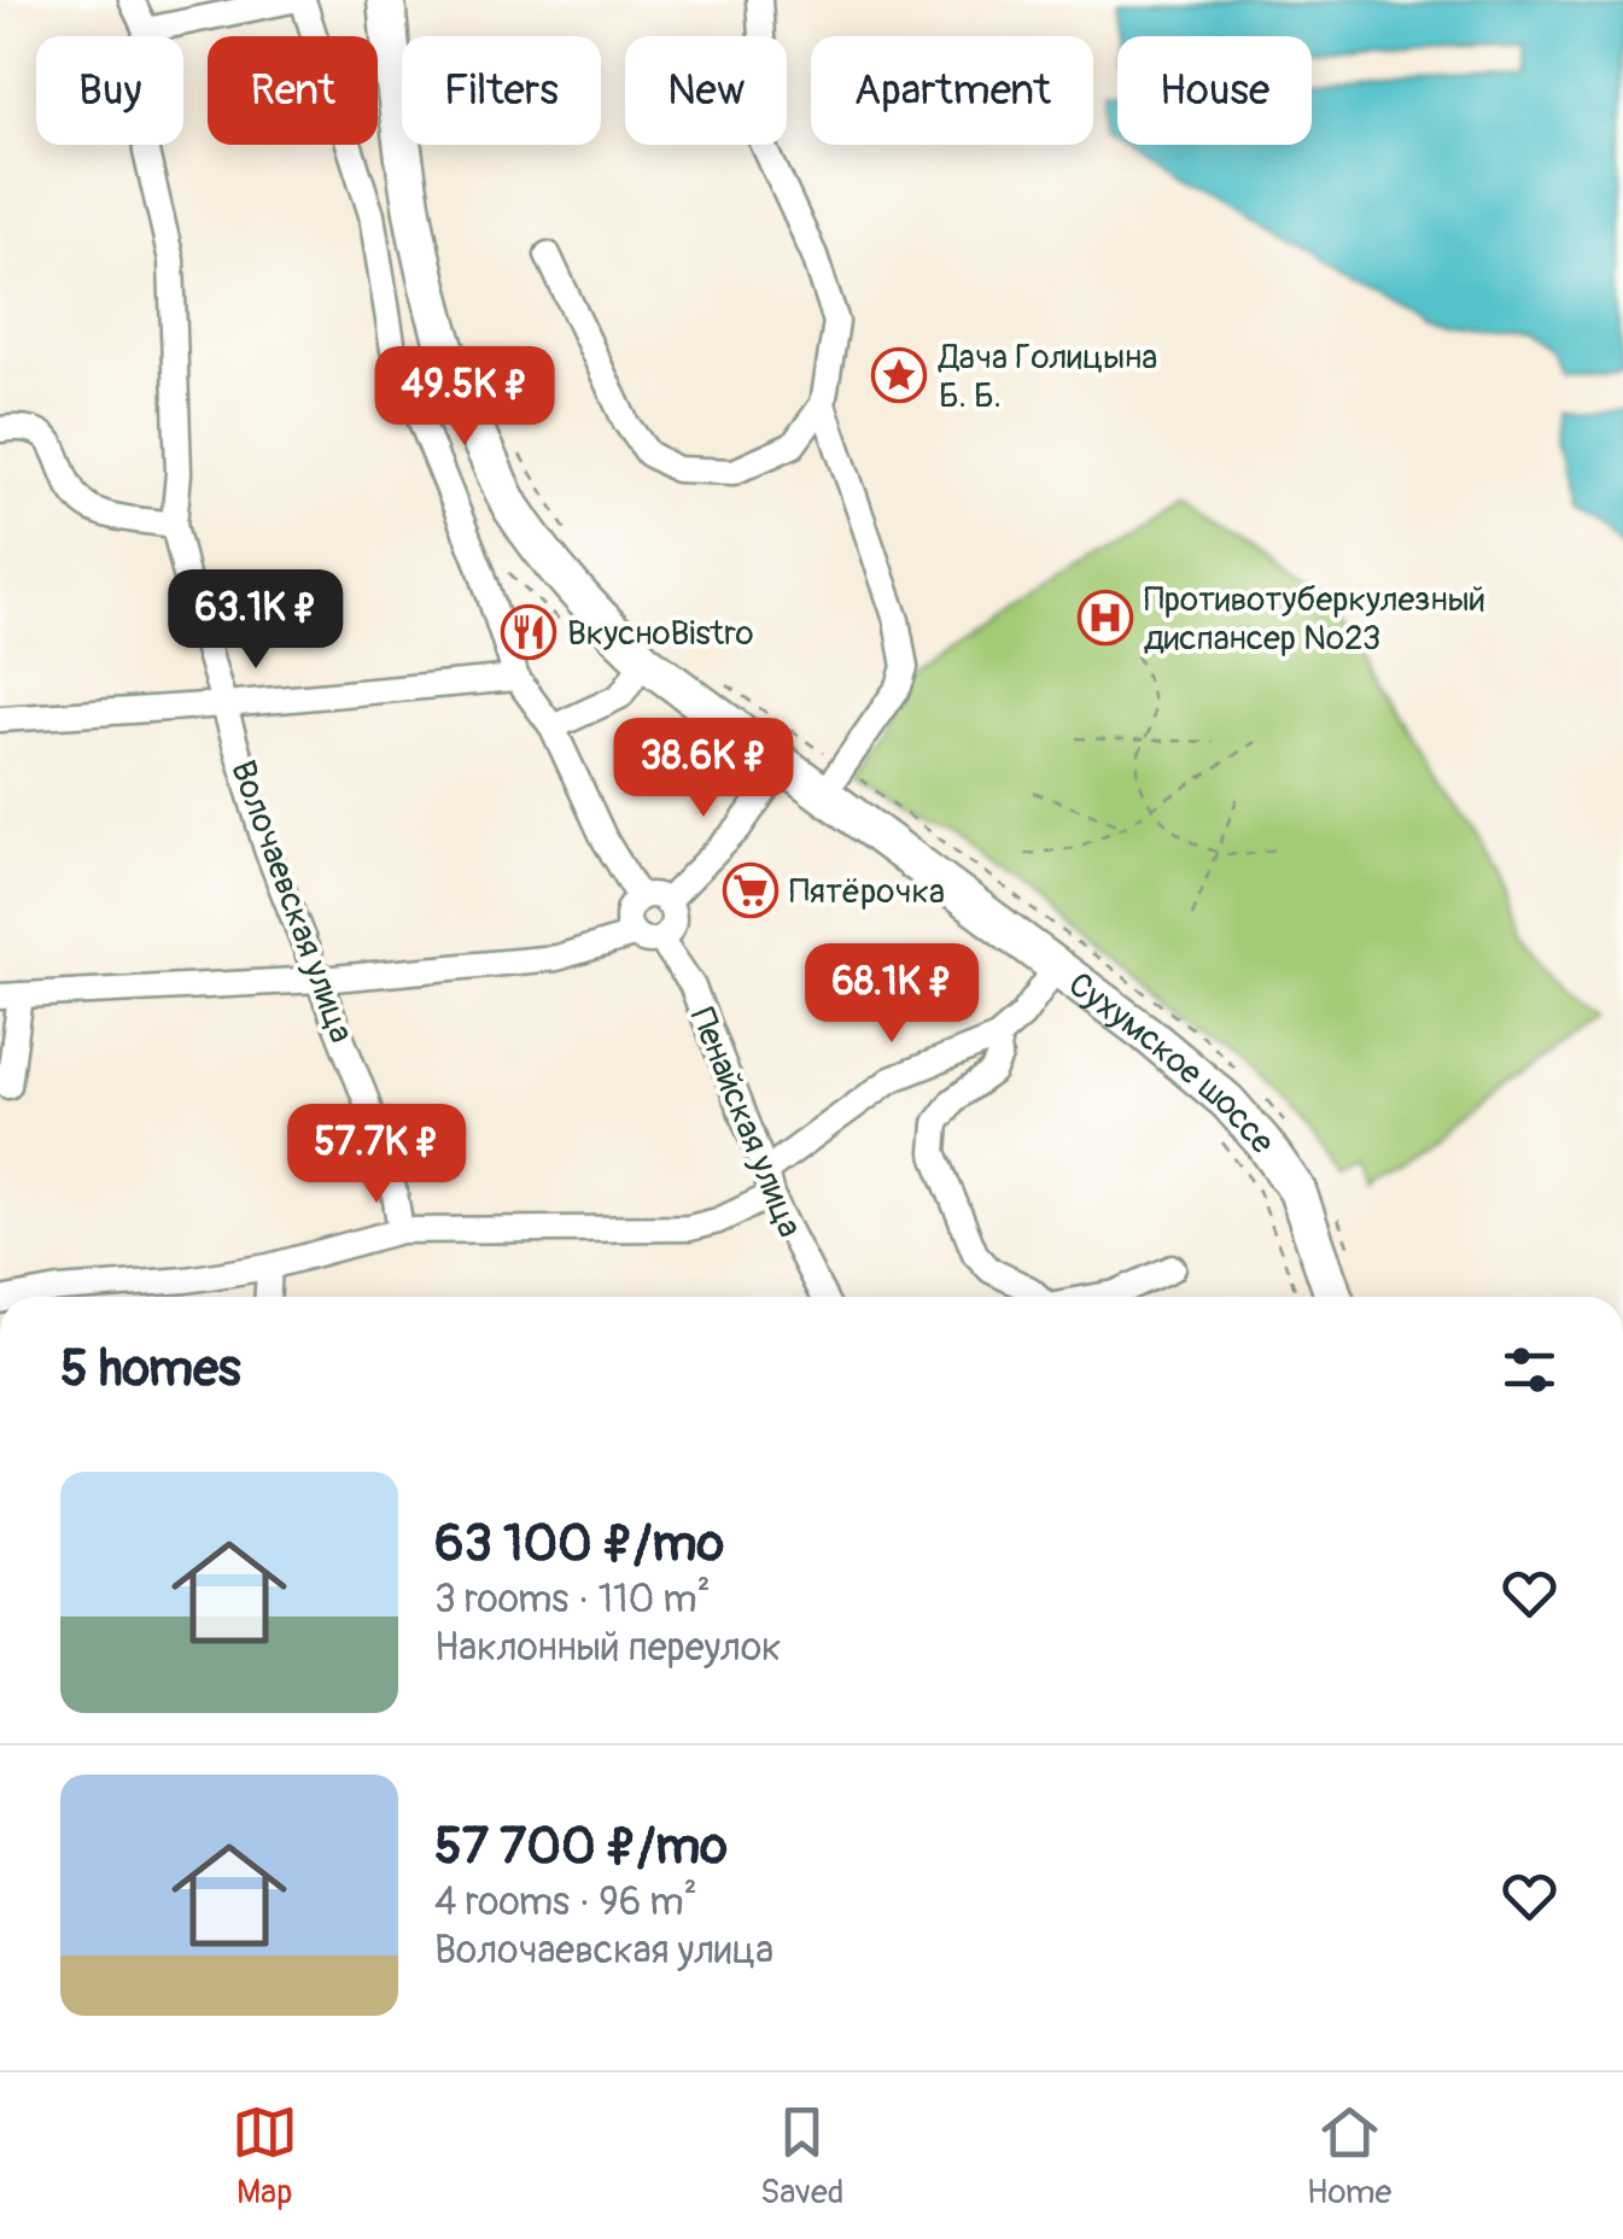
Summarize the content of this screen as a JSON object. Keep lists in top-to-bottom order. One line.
{"streets":{"highway":["Сухумское шоссе"],"street":["Волочаевская улица","Пенайская улица"]},"places":{"place":["Дача Голицына Б. Б."],"hospital":["Противотуберкулезный диспансер №23"],"restaurant":["ВкусноBistro"],"supermarket":["Пятёрочка"]},"page":{"chip":["Buy","Rent","Filters","New","Apartment","House"],"price":["49.5K ₽","63.1K ₽","38.6K ₽","68.1K ₽","57.7K ₽"],"heading":"5 homes","list":[{"name":"63 100 ₽/mo","note":"3 rooms · 110 m² · Наклонный переулок"},{"name":"57 700 ₽/mo","note":"4 rooms · 96 m² · Волочаевская улица"}],"tabs":["Map","Saved","Home"]}}
